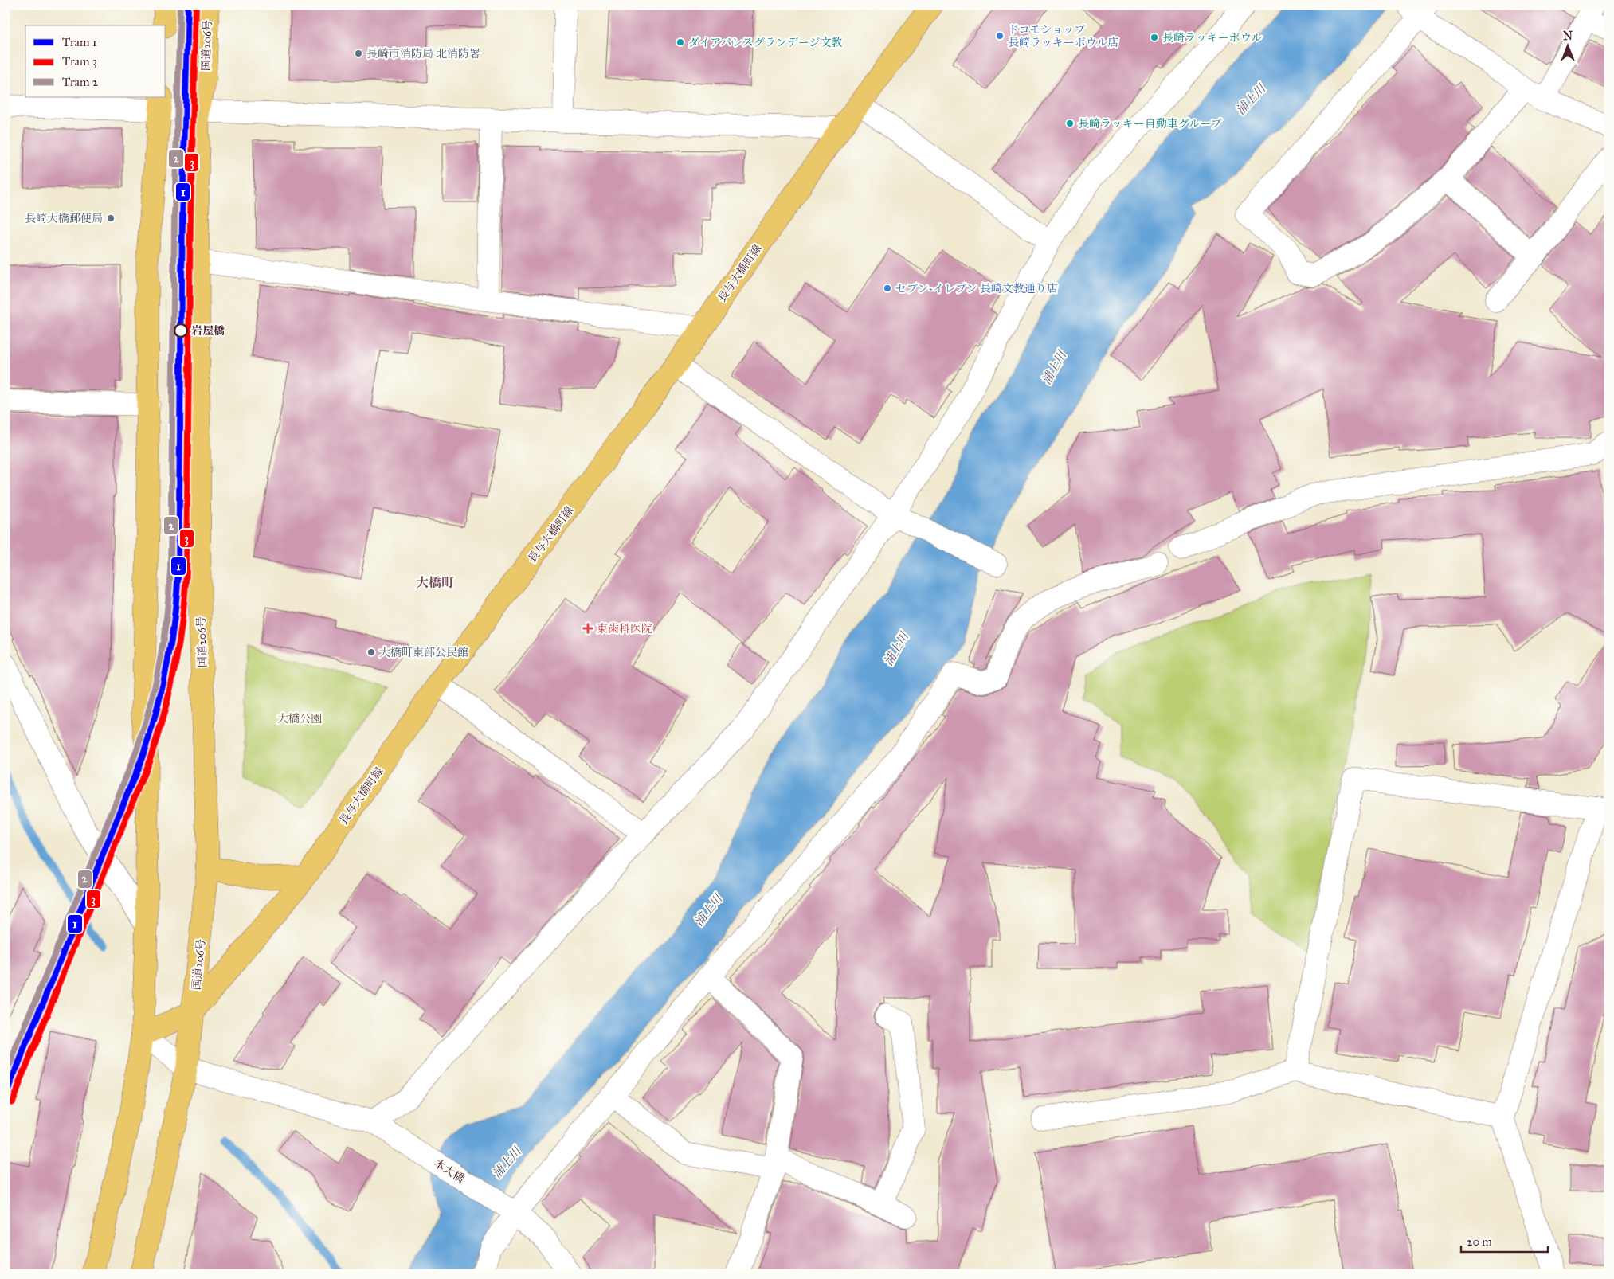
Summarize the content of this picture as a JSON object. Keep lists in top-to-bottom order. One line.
{"streets":{"main road":["国道206号","長与大橋町線"],"street":["本大橋"]},"crossings":[["国道206号","長与大橋町線"],["国道206号","本大橋"]],"districts":["大橋町"],"water":["浦上川"],"parks":["大橋公園"],"places":{"other":["ドコモショップ 長崎ラッキーボウル店","長崎ラッキーボウル","ダイアパレスグランデージ文教","長崎市消防局 北消防署","長崎ラッキー自動車グループ","長崎大橋郵便局","セブン-イレブン 長崎文教通り店","岩屋橋","大橋町東部公民館"],"health":["東歯科医院"]},"lines":["tram line 1","tram line 3","tram line 2"],"legend":["Tram 1","Tram 3","Tram 2"],"scale_bar":"20 m","north":"top"}
